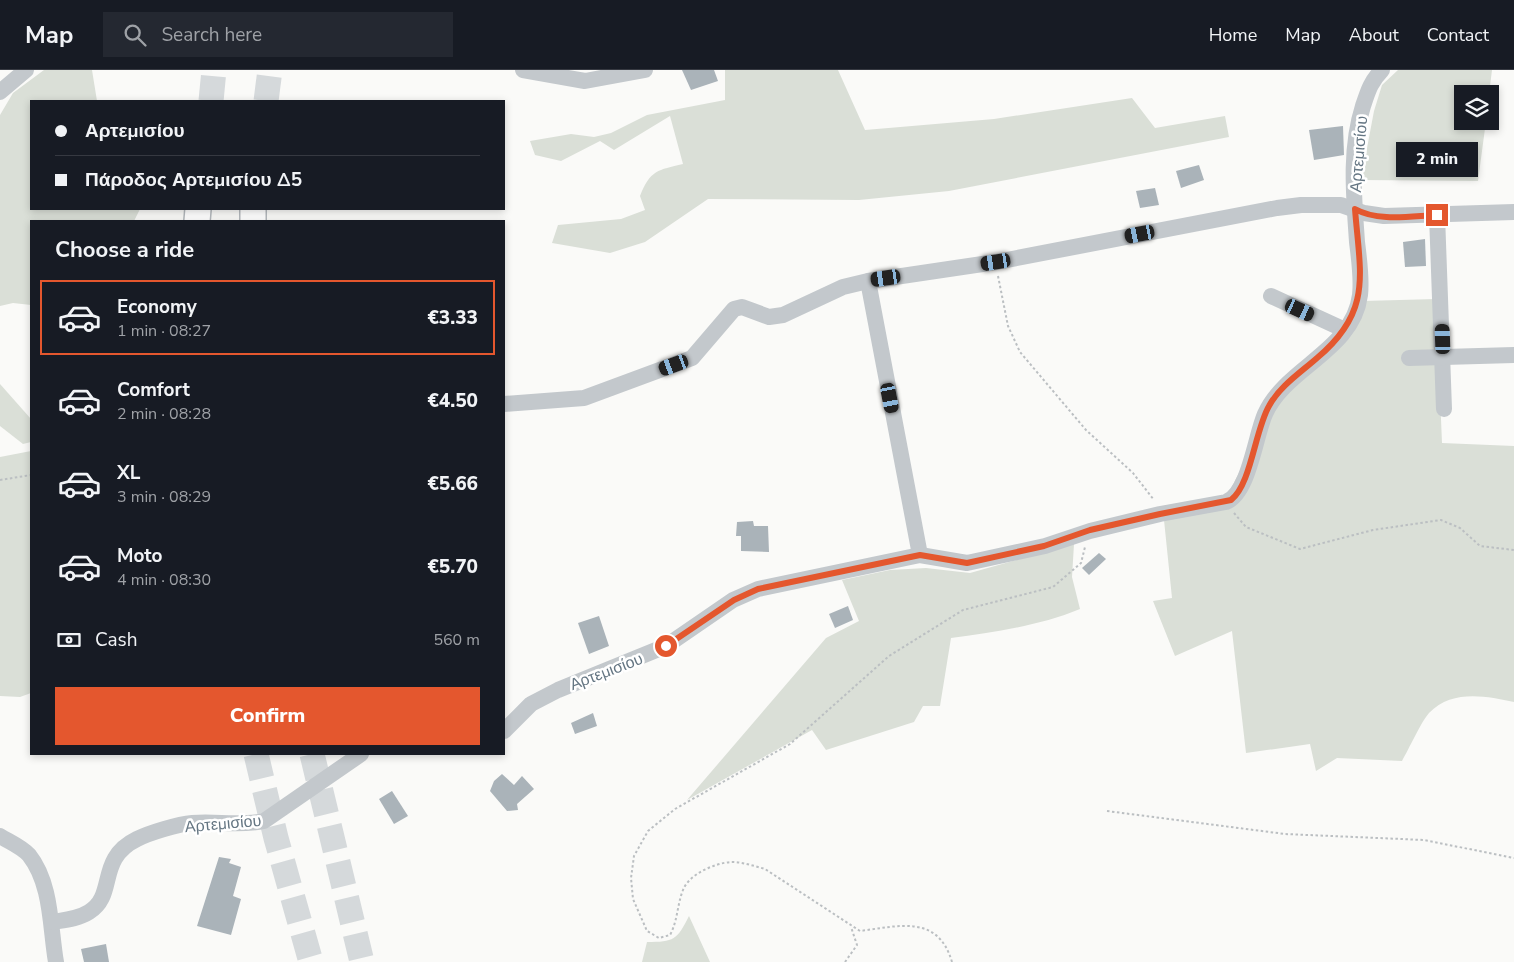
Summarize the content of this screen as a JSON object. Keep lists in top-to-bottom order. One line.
{"streets":{"street":["Αρτεμισίου"]},"page":{"header":"Map","search":"Search here","nav":["Home","Map","About","Contact"],"banner":["Αρτεμισίου","Πάροδος Αρτεμισίου Δ5"],"bubble":"2 min","heading":"Choose a ride","list":[{"name":"Economy","note":"1 min · 08:27","value":"€3.33"},{"name":"Comfort","note":"2 min · 08:28","value":"€4.50"},{"name":"XL","note":"3 min · 08:29","value":"€5.66"},{"name":"Moto","note":"4 min · 08:30","value":"€5.70"}],"pay":["Cash","560 m"],"buttons":"Confirm"}}
